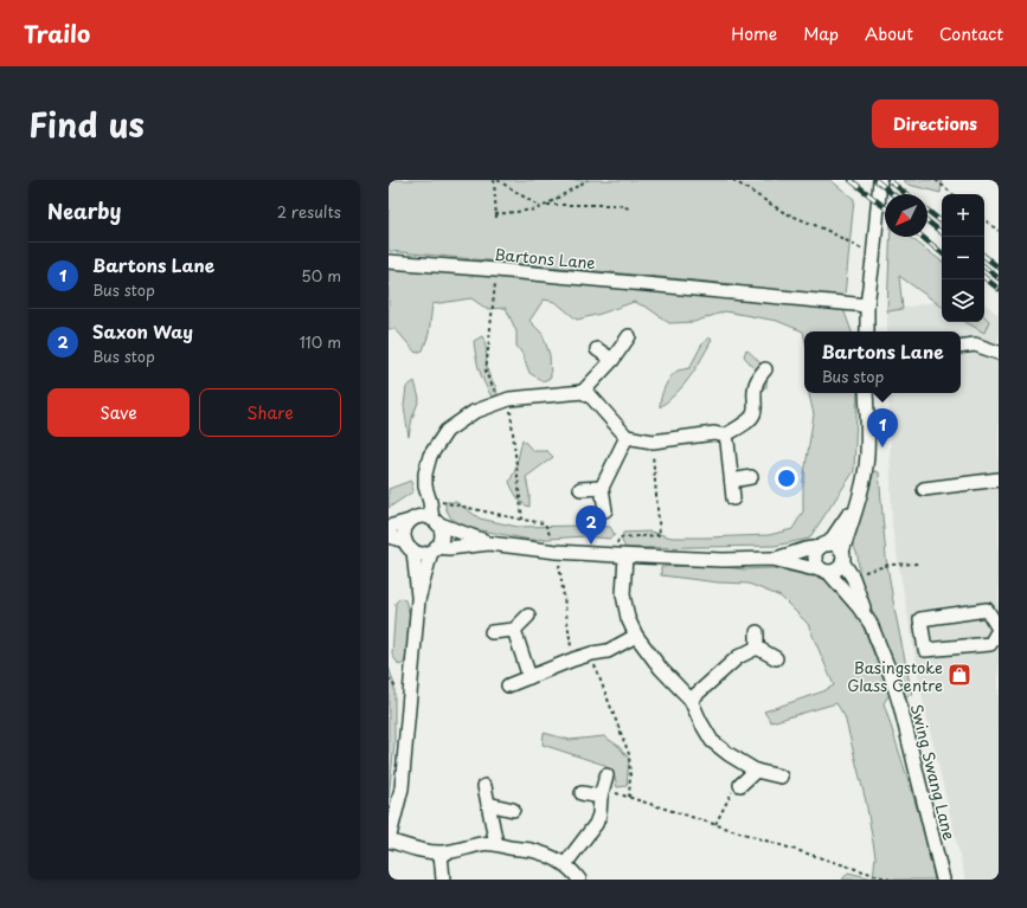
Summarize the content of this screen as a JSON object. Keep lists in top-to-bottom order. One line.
{"streets":{"street":["Bartons Lane","Swing Swang Lane"]},"places":{"shop":["Basingstoke Glass Centre"]},"north":"bottom left","page":{"header":"Trailo","nav":["Home","Map","About","Contact"],"title":"Find us","buttons":["Directions",["Save","Share"]],"heading":["Nearby","2 results"],"map_buttons":["+","−"],"list":[{"mark":"1","name":"Bartons Lane","note":"Bus stop","value":"50 m"},{"mark":"2","name":"Saxon Way","note":"Bus stop","value":"110 m"}],"popup":["Bartons Lane","Bus stop"],"pins":["1","2"]}}
